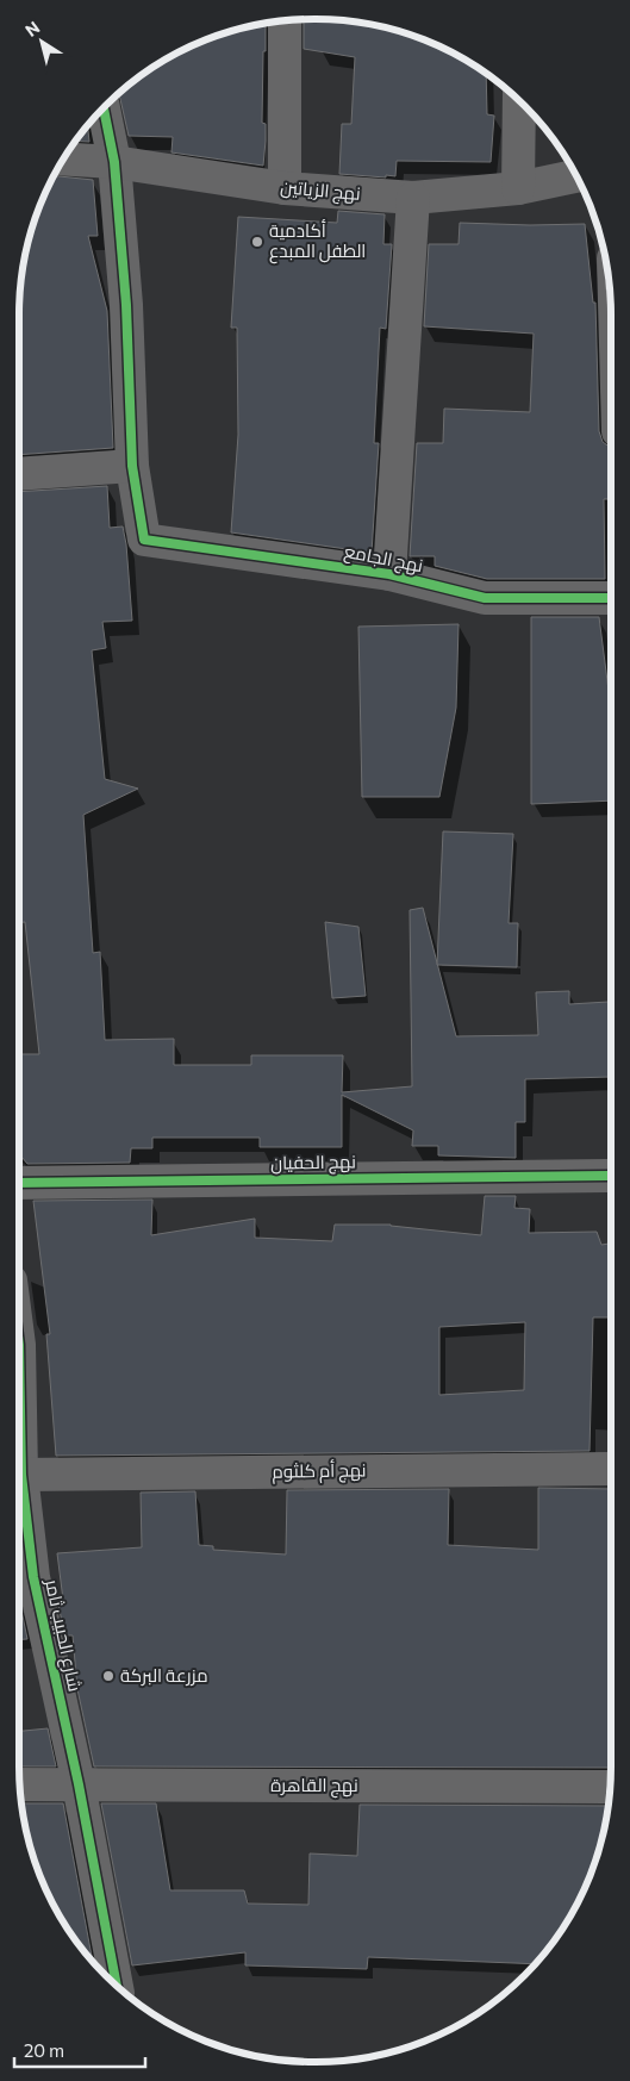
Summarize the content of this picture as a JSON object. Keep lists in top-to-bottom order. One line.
{"streets":{"street":["نهج الزياتين","نهج الجامع","نهج الحفيان","نهج أم كلثوم","شارع الحبيب ثامر","نهج القاهرة"]},"crossings":[["نهج أم كلثوم","شارع الحبيب ثامر"],["شارع الحبيب ثامر","نهج القاهرة"]],"places":["أكادمية الطفل المبدع","مزرعة البركة"],"scale_bar":"20 m","north":"top left"}
